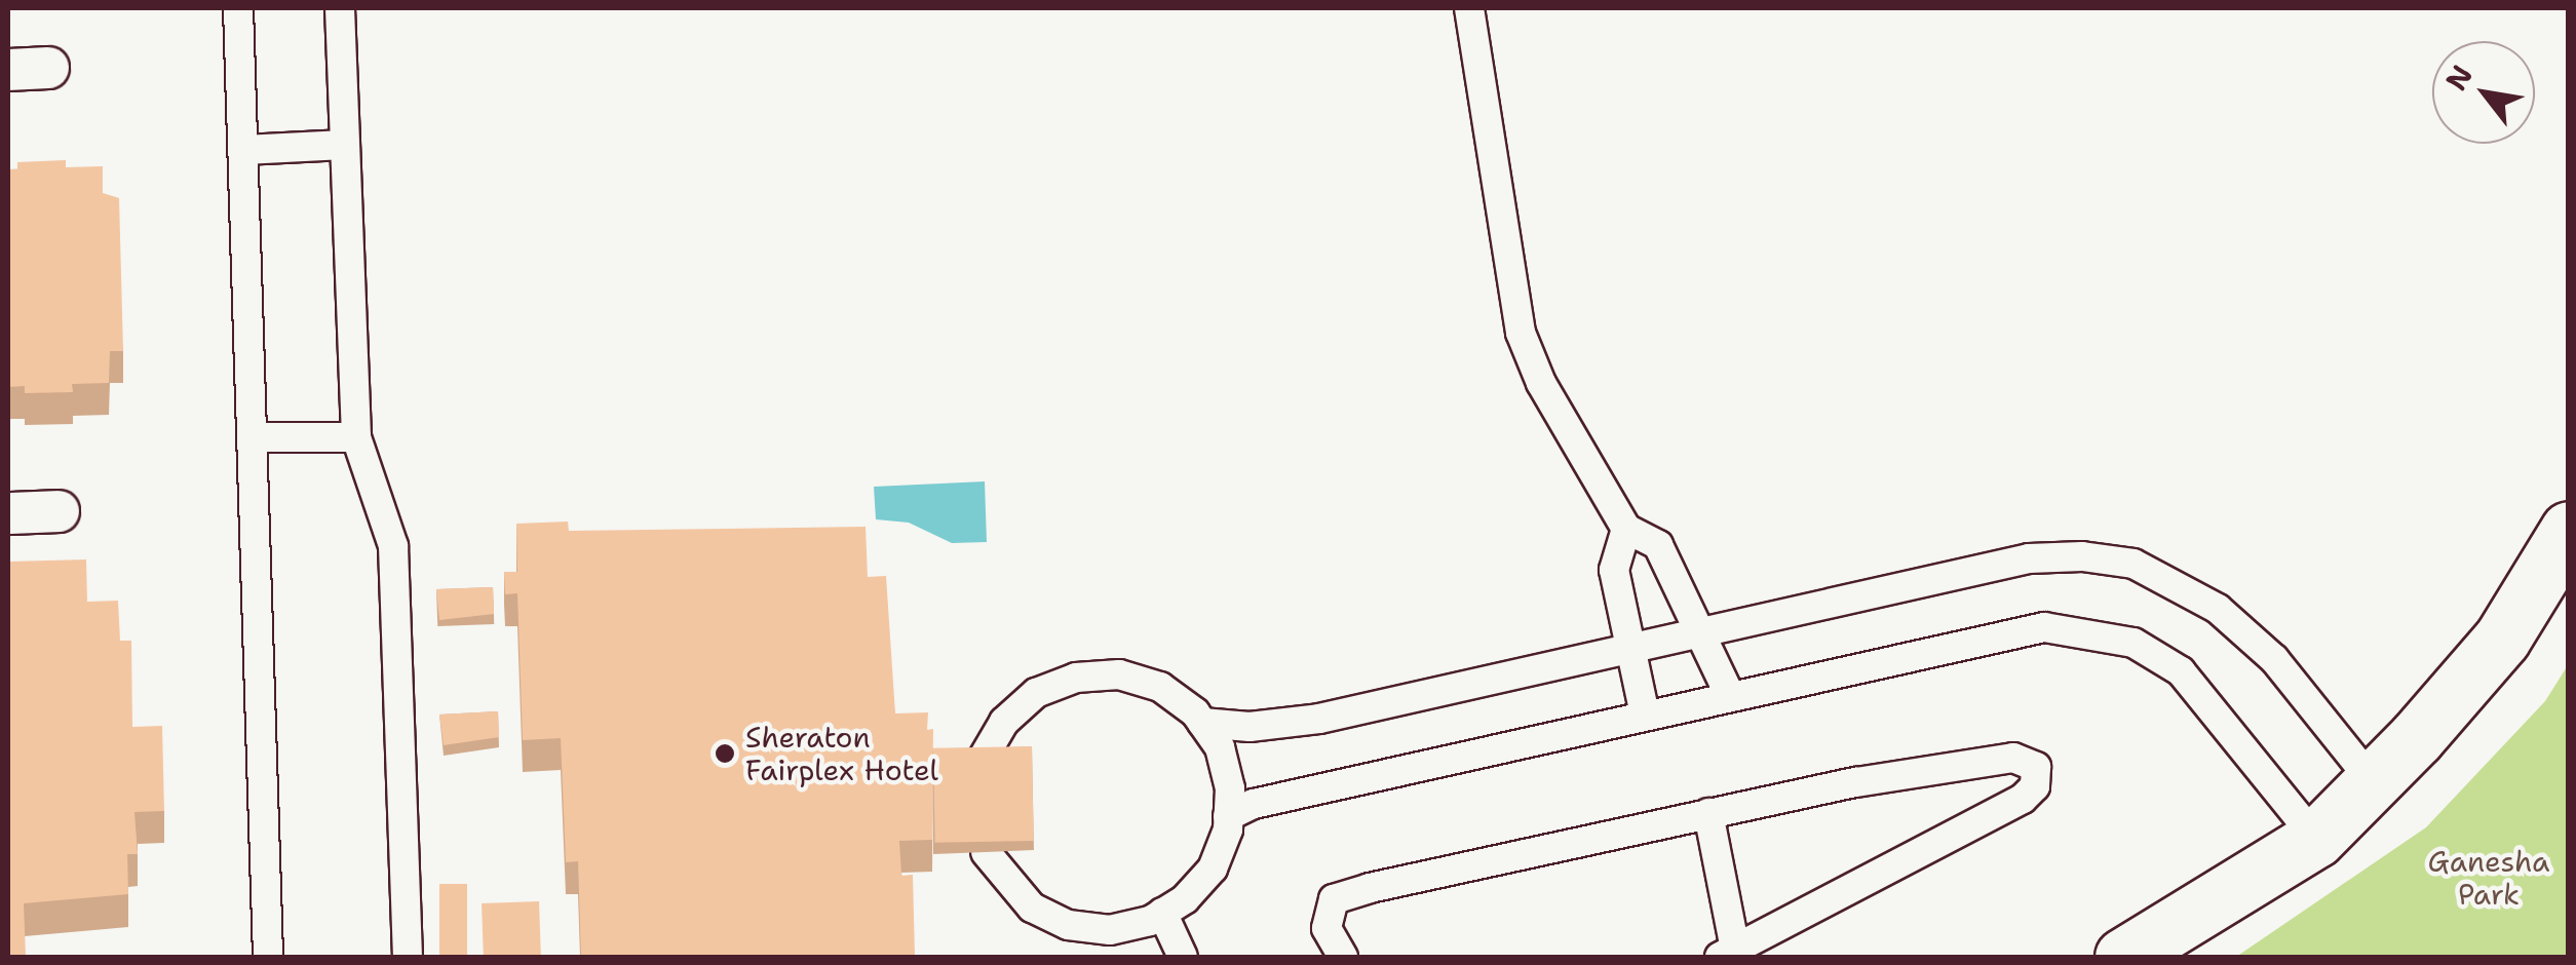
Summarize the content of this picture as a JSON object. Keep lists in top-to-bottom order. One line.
{"parks":["Ganesha Park"],"places":["Sheraton Fairplex Hotel"],"north":"top left"}
